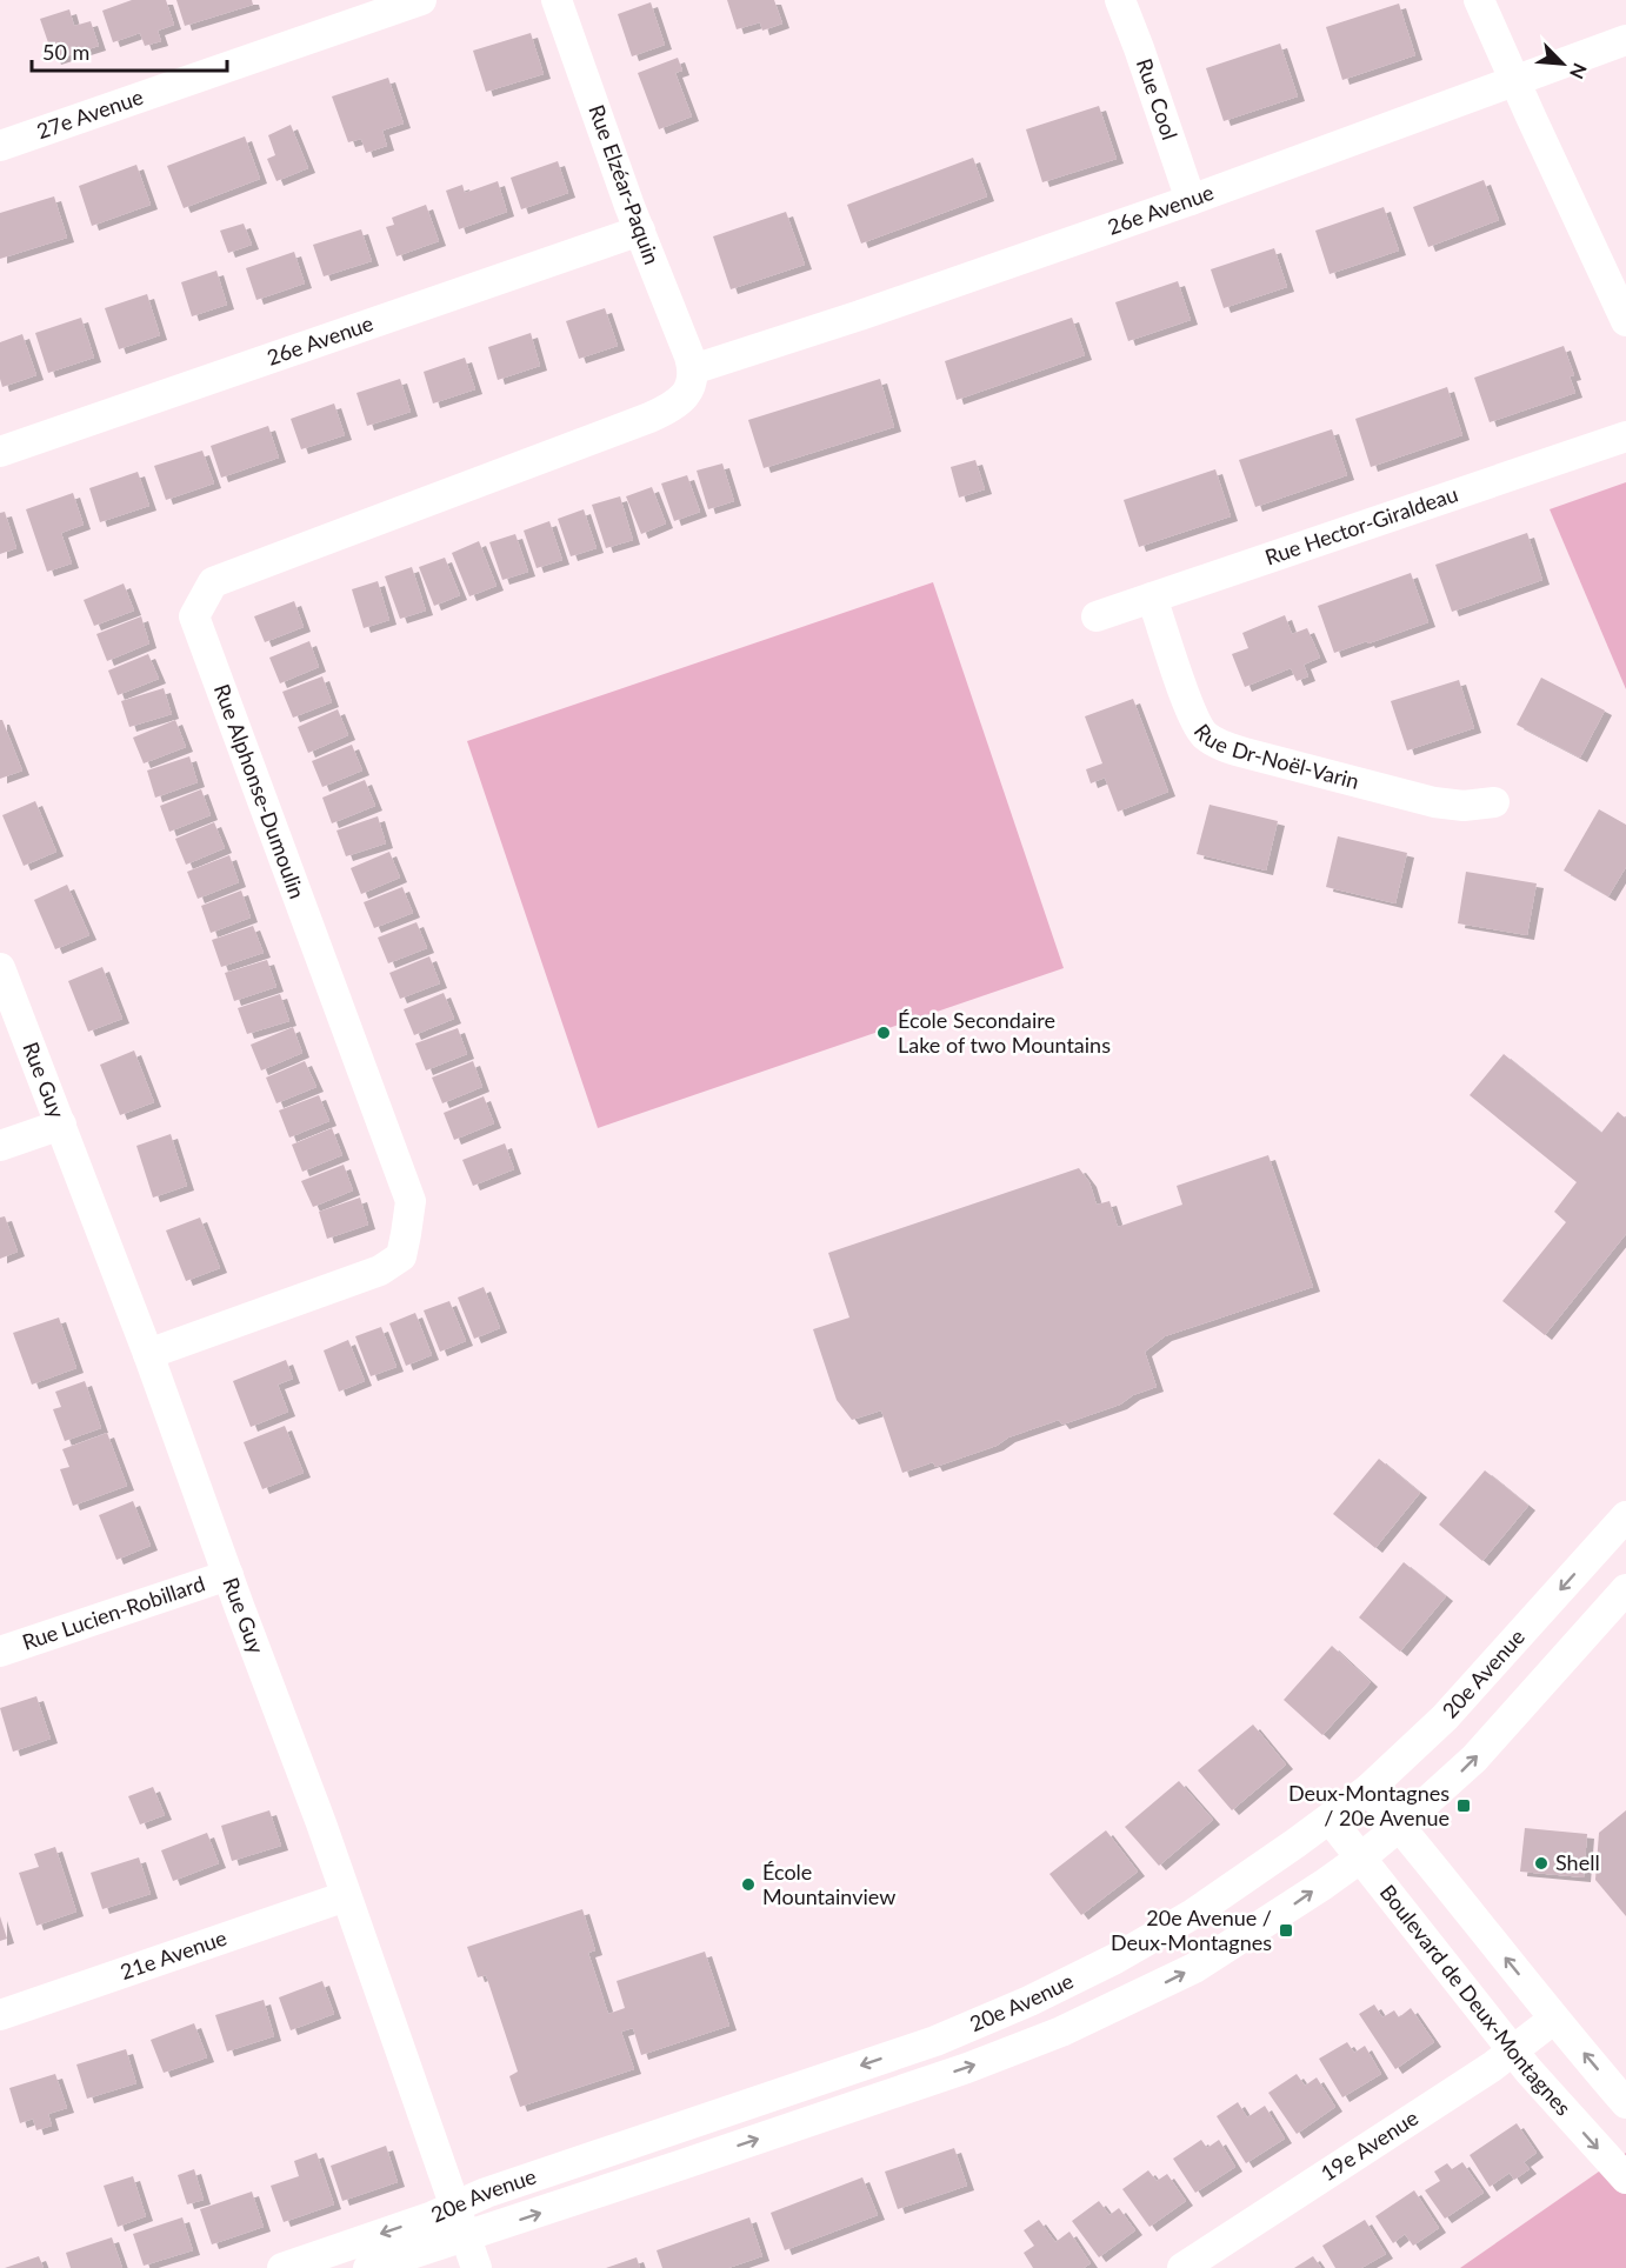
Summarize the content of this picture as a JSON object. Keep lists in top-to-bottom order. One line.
{"streets":{"street":["Rue Cool","27e Avenue","Rue Elzéar-Paquin","26e Avenue","Rue Hector-Giraldeau","Rue Dr-Noël-Varin","Rue Alphonse-Dumoulin","Rue Guy","Rue Lucien-Robillard","20e Avenue","21e Avenue","Boulevard de Deux-Montagnes","19e Avenue"]},"crossings":[["Rue Cool","26e Avenue"],["Rue Elzéar-Paquin","26e Avenue"],["Rue Elzéar-Paquin","Rue Alphonse-Dumoulin"],["26e Avenue","Rue Alphonse-Dumoulin"],["Rue Hector-Giraldeau","Rue Dr-Noël-Varin"],["Rue Alphonse-Dumoulin","Rue Guy"],["Rue Guy","Rue Lucien-Robillard"],["Rue Guy","20e Avenue"],["Rue Guy","21e Avenue"],["20e Avenue","Boulevard de Deux-Montagnes"],["Boulevard de Deux-Montagnes","19e Avenue"]],"places":{"other":["École Secondaire Lake of two Mountains","Shell","École Mountainview"],"transit":["Deux-Montagnes / 20e Avenue","20e Avenue / Deux-Montagnes"]},"scale_bar":"50 m","north":"bottom right"}
